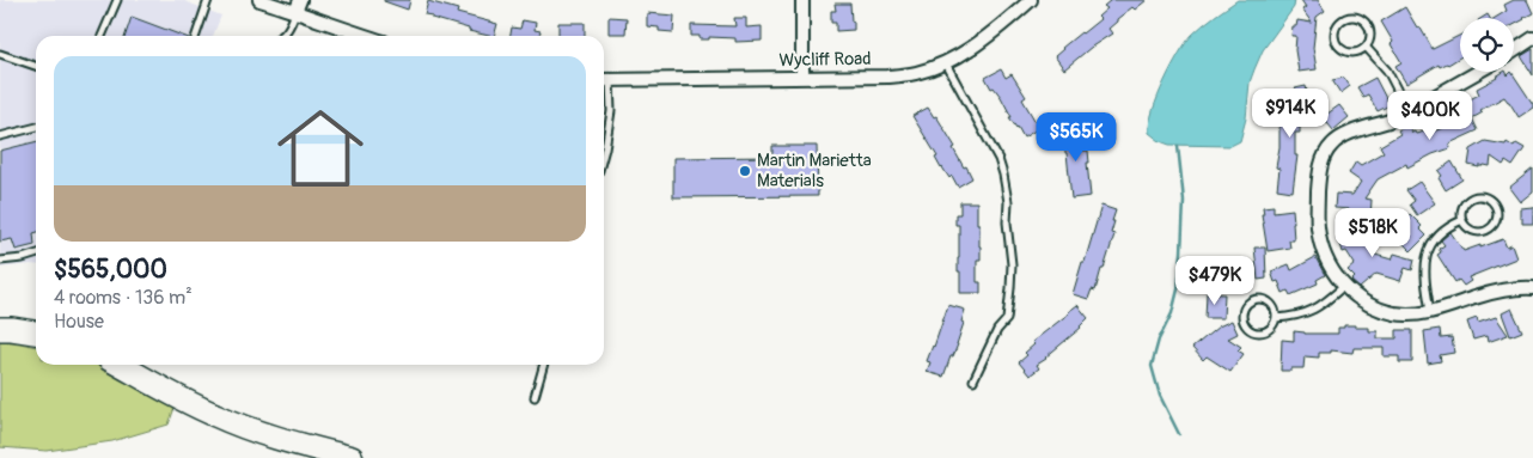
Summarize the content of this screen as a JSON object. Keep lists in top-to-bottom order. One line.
{"streets":{"street":["Wycliff Road"]},"places":["Martin Marietta Materials"],"page":{"list":[{"name":"$565,000","note":"4 rooms · 136 m² · House"}],"price":["$914K","$400K","$565K","$518K","$479K"]}}
